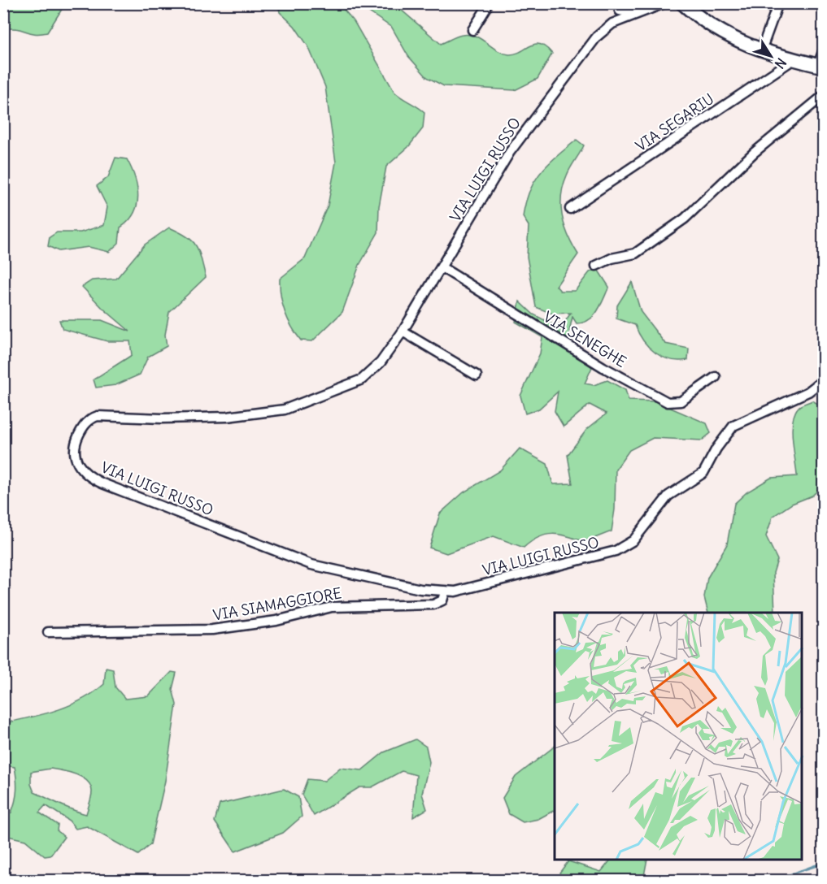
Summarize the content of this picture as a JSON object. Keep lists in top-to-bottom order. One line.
{"streets":{"street":["VIA SEGARIU","VIA LUIGI RUSSO","VIA SENEGHE","VIA SIAMAGGIORE"]},"crossings":[["VIA LUIGI RUSSO","VIA SENEGHE"],["VIA LUIGI RUSSO","VIA SIAMAGGIORE"]],"north":"bottom right"}
